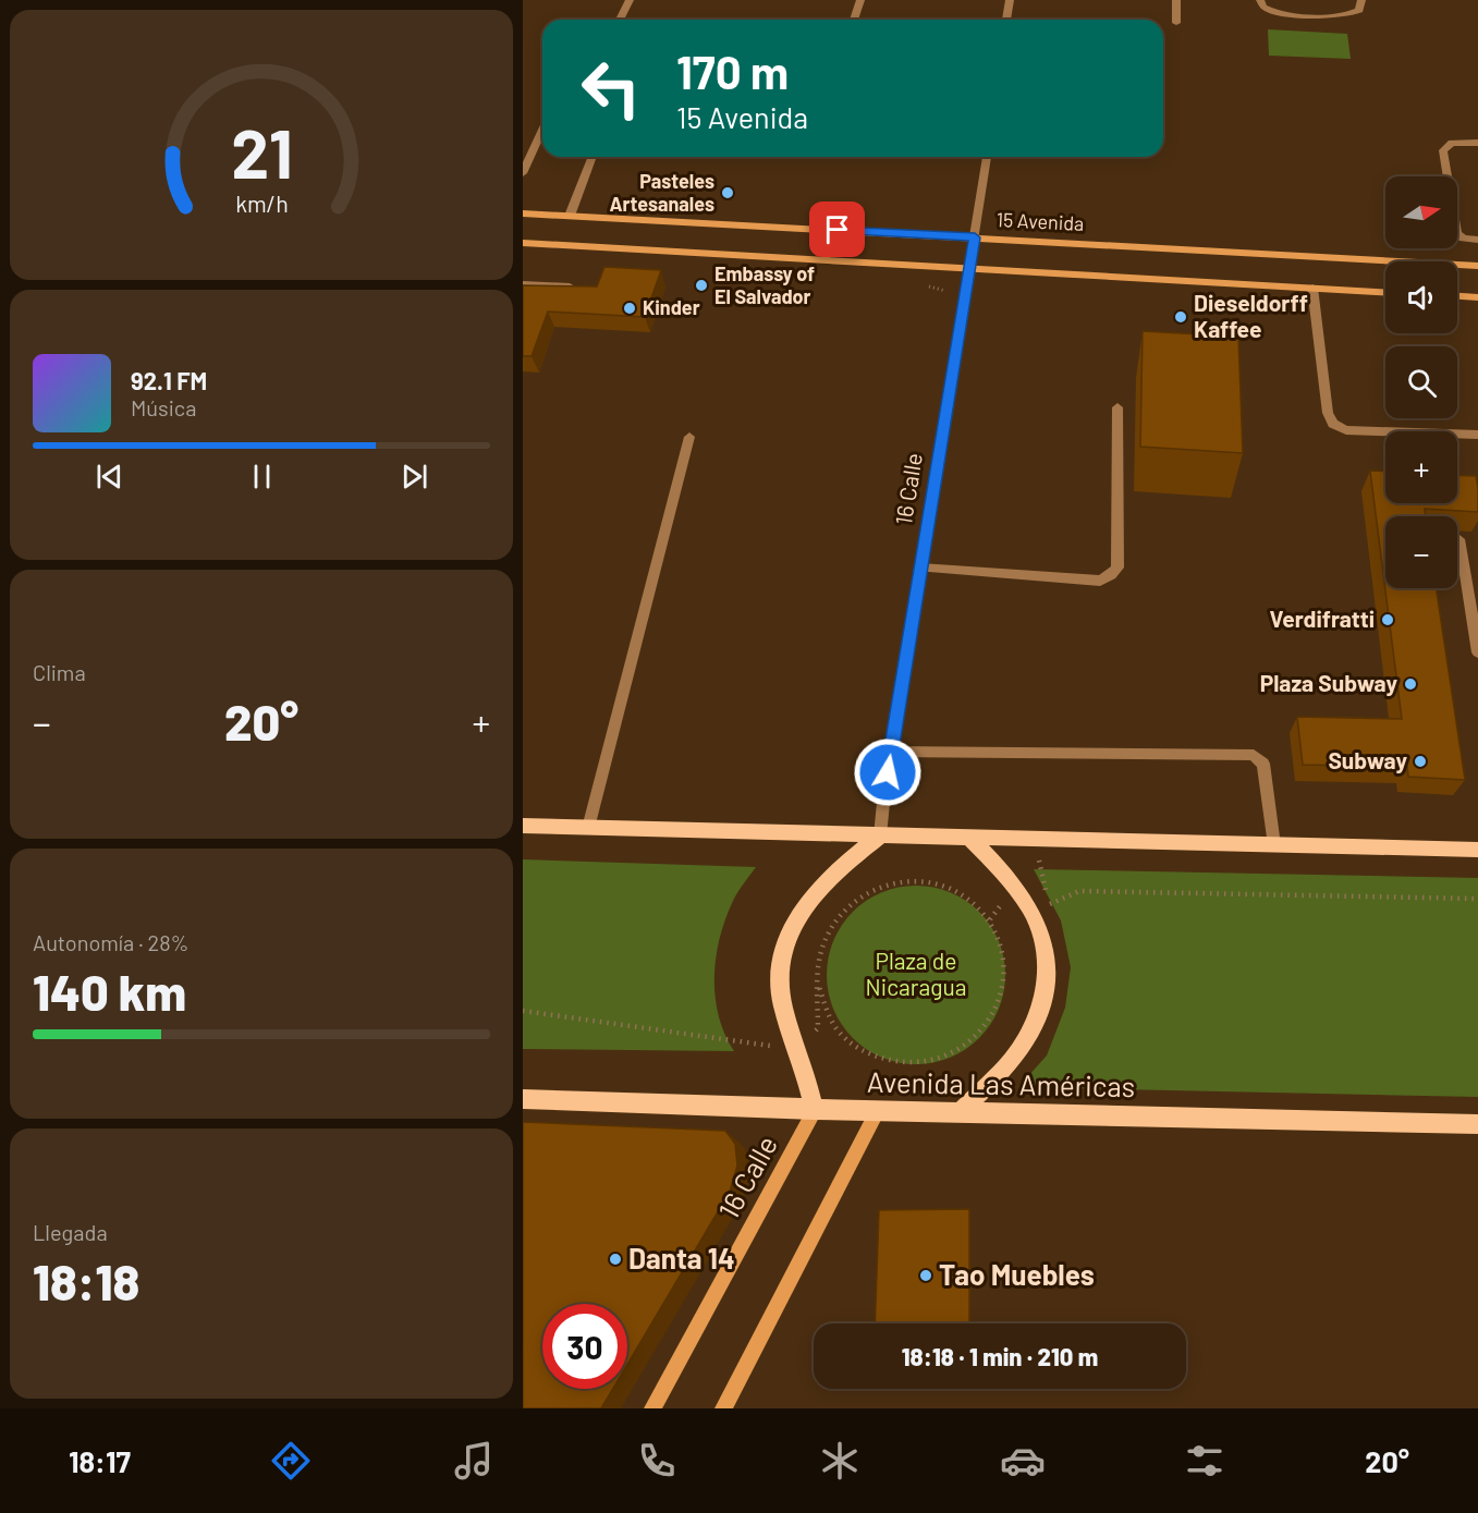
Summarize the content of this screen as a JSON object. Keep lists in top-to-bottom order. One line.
{"streets":{"main road":["Avenida Las Américas"],"street":["15 Avenida","16 Calle"]},"crossings":[["15 Avenida","16 Calle"],["16 Calle","Avenida Las Américas"]],"parks":["Plaza de Nicaragua"],"places":["Pasteles Artesanales","Embassy of El Salvador","Kinder","Dieseldorff Kaffee","Verdifratti","Plaza Subway","Subway","Danta 14","Tao Muebles"],"north":"right","page":{"turn":["170 m","15 Avenida"],"map_buttons":["+","−"],"song":["92.1 FM","Música"],"tile":["Clima",["Autonomía · 28%","140 km"],["Llegada","18:18"]],"heat":["−","20°","+"],"limit":"30","trip":"18:18 · 1 min · 210 m","tabs":["18:17","20°"],"gauge":["21","km/h"]}}
